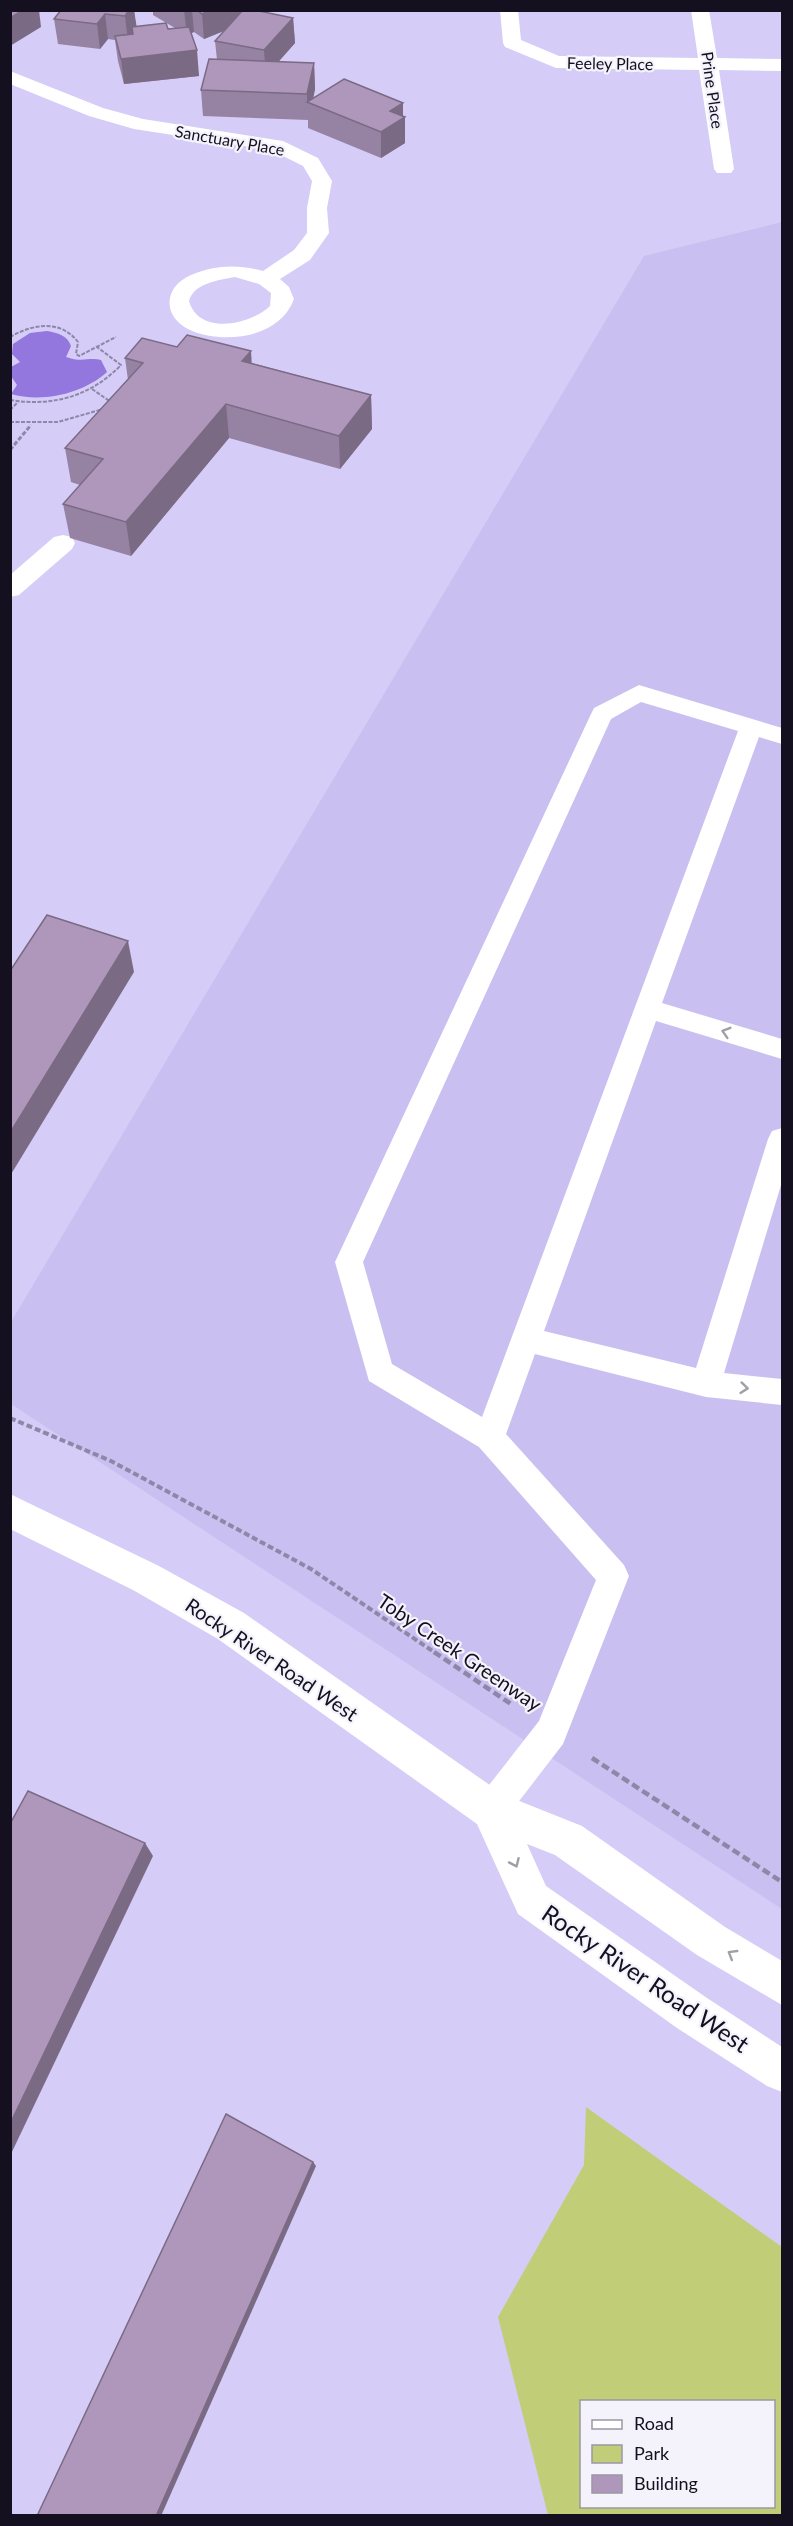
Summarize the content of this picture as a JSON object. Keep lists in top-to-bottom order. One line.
{"streets":{"street":["Feeley Place","Prine Place","Sanctuary Place","Rocky River Road West"],"path":["Toby Creek Greenway"]},"crossings":[["Feeley Place","Prine Place"]],"legend":["Road","Park","Building"]}
